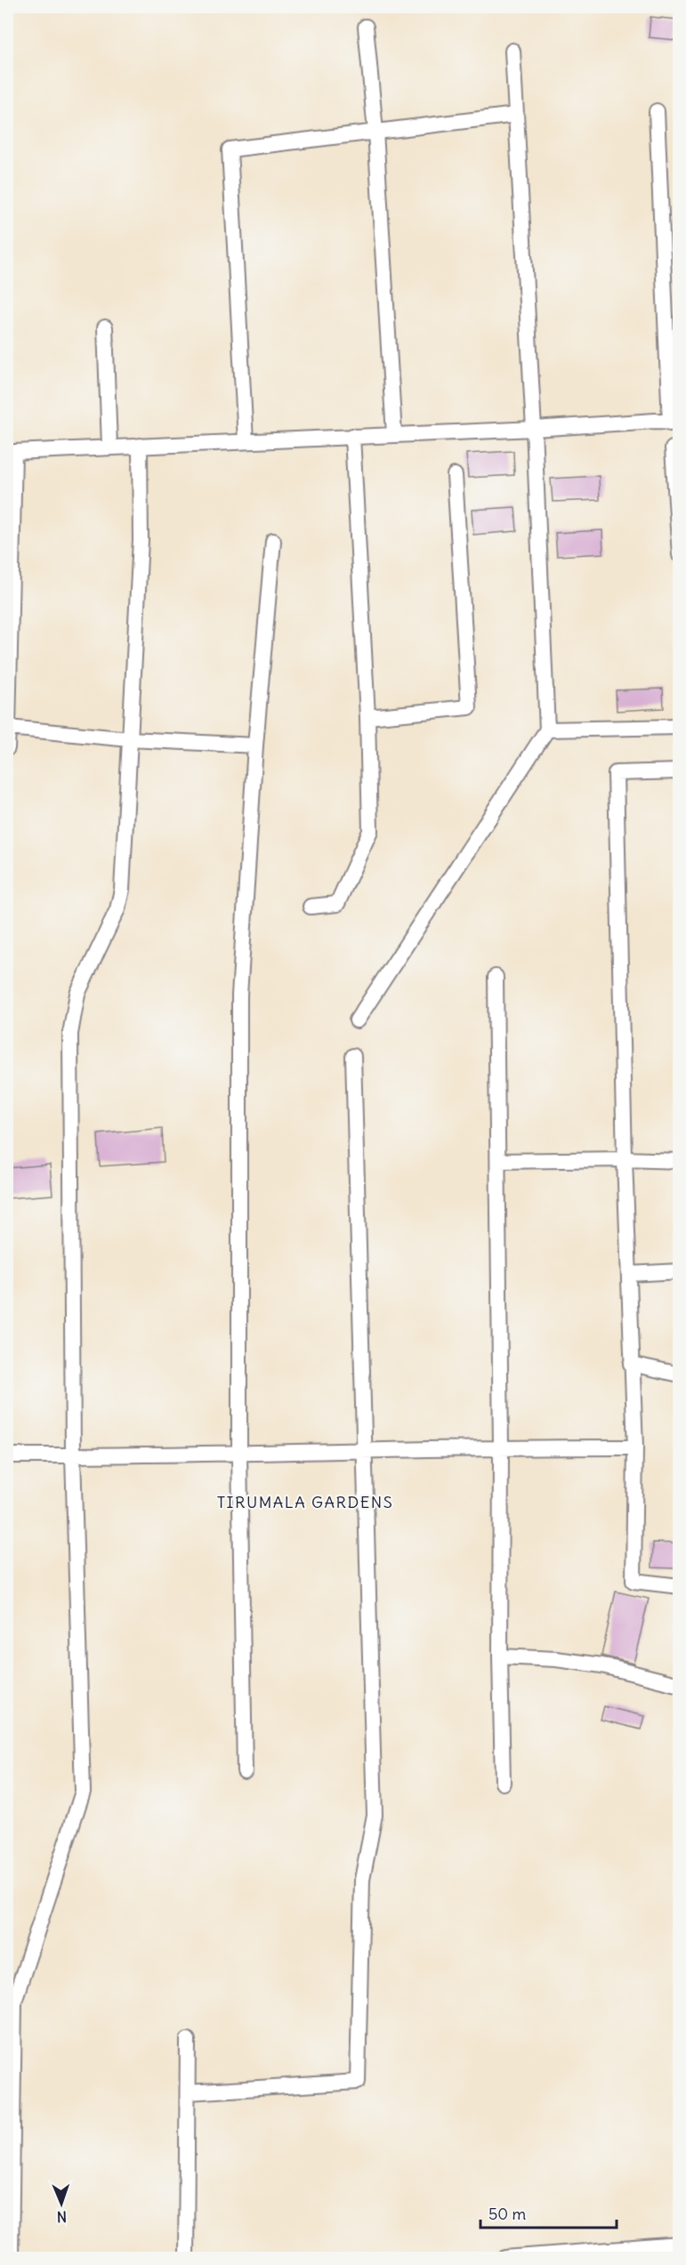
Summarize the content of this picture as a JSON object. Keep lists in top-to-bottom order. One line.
{"districts":["TIRUMALA GARDENS"],"scale_bar":"50 m","north":"bottom"}
